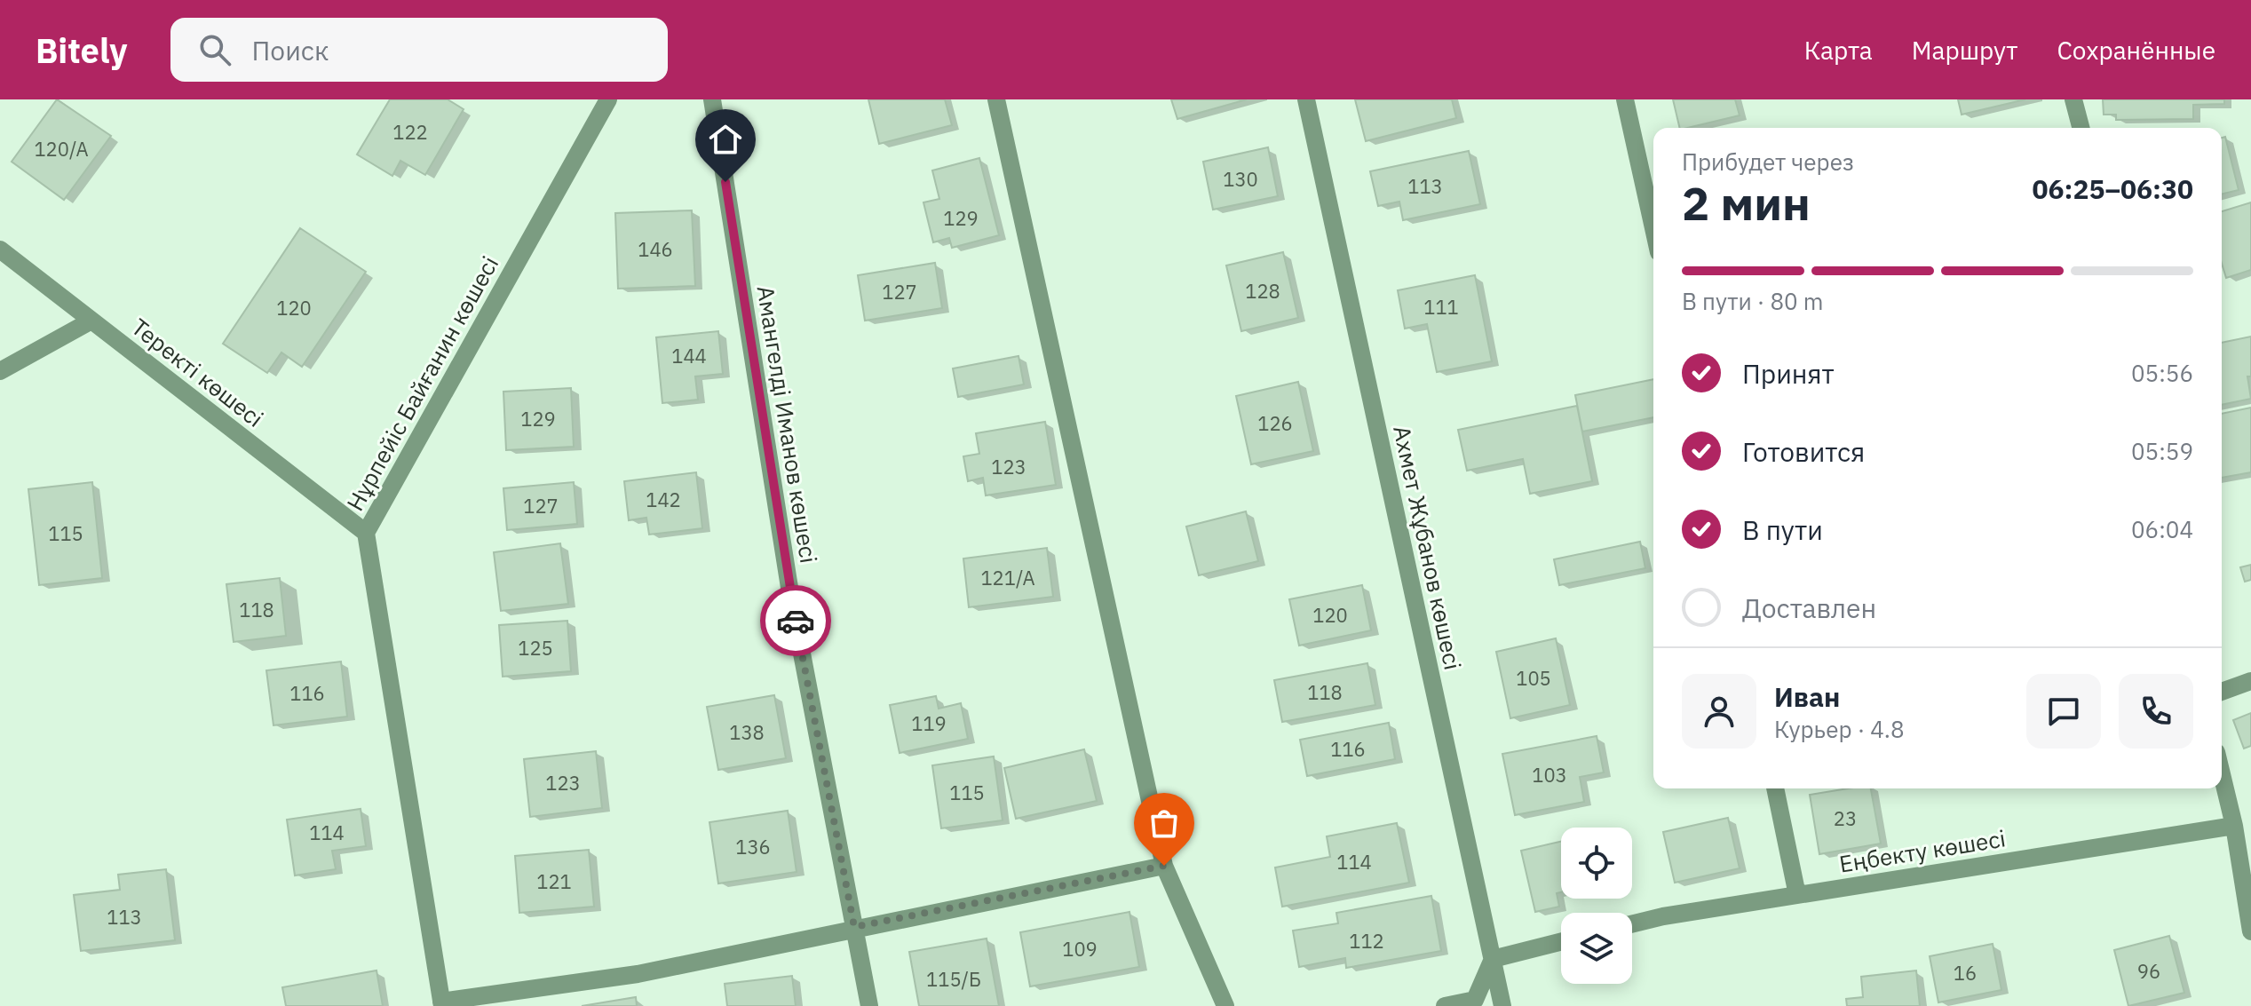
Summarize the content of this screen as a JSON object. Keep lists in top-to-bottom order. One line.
{"streets":{"street":["Теректі көшесі","Нұрпейіс Байғанин көшесі","Амангелді Иманов көшесі","Ахмет Жұбанов көшесі","Еңбекту көшесі"]},"crossings":[["Теректі көшесі","Нұрпейіс Байғанин көшесі"]],"house_numbers":["122","120/А","130","113","129","146","128","127","111","120","144","129","126","123","142","127","115","121/А","118","120","125","105","118","116","119","138","116","103","123","115","23","114","136","114","121","113","112","109","96","16","115/Б"],"page":{"header":"Bitely","search":"Поиск","nav":["Карта","Маршрут","Сохранённые"],"heading":["2 мин","Прибудет через","06:25–06:30"],"panel":["Иван","Курьер · 4.8"],"bar":"В пути · 80 m","list":[["Принят","05:56"],["Готовится","05:59"],["В пути","06:04"],"Доставлен"]}}
